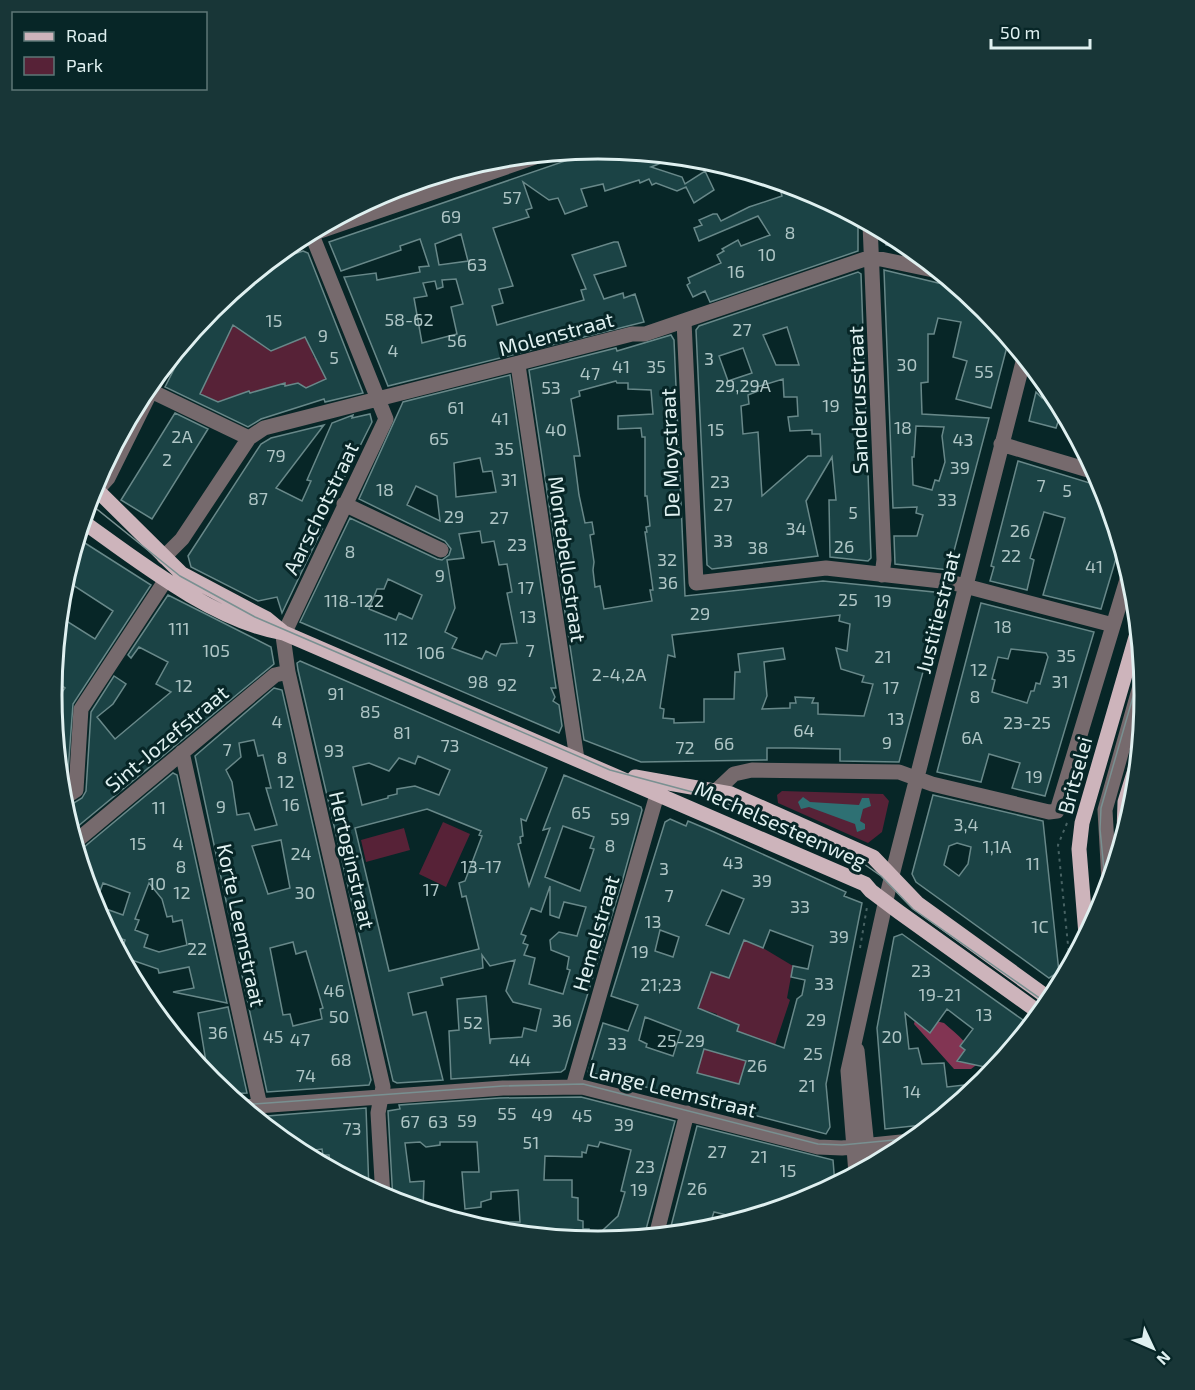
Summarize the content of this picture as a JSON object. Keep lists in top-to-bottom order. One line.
{"streets":{"main road":["Britselei","Mechelsesteenweg"],"street":["Molenstraat","Sanderusstraat","De Moystraat","Aarschotstraat","Montebellostraat","Justitiestraat","Sint-Jozefstraat","Hertoginstraat","Korte Leemstraat","Hemelstraat","Lange Leemstraat"]},"crossings":[["Molenstraat","Sanderusstraat"],["Molenstraat","De Moystraat"],["Molenstraat","Aarschotstraat"],["Molenstraat","Montebellostraat"],["Sanderusstraat","De Moystraat"],["Aarschotstraat","Mechelsesteenweg"],["Aarschotstraat","Hertoginstraat"],["Montebellostraat","Mechelsesteenweg"],["Justitiestraat","Mechelsesteenweg"],["Justitiestraat","Lange Leemstraat"],["Sint-Jozefstraat","Hertoginstraat"],["Sint-Jozefstraat","Korte Leemstraat"],["Britselei","Mechelsesteenweg"],["Mechelsesteenweg","Hertoginstraat"],["Mechelsesteenweg","Hemelstraat"],["Hertoginstraat","Lange Leemstraat"],["Korte Leemstraat","Lange Leemstraat"],["Hemelstraat","Lange Leemstraat"]],"house_numbers":["57","69","8","10","63","16","58-62","15","27","9","56","4","5","3","30","41","35","55","47","29,29A","53","19","61","41","18","40","15","2A","65","43","35","79","2","39","31","23","7","18","5","87","33","27","5","29","27","34","26","33","23","26","38","8","22","32","41","9","36","17","25","118-122","19","29","13","18","111","112","105","7","106","35","21","12","2-4,2A","98","31","92","12","17","91","8","85","13","4","23-25","64","81","6A","9","66","73","72","7","93","8","19","12","16","9","11","65","59","3,4","15","4","8","1,1A","24","43","11","8","13-17","3","39","10","17","12","30","7","33","13","1C","39","22","19","23","33","21;23","46","19-21","13","50","29","36","52","36","45","20","47","25-29","33","25","68","44","26","74","21","14","55","49","45","59","67","63","39","73","51","27","21","23","15","26","19"],"legend":["Road","Park"],"scale_bar":"50 m","north":"bottom right"}
